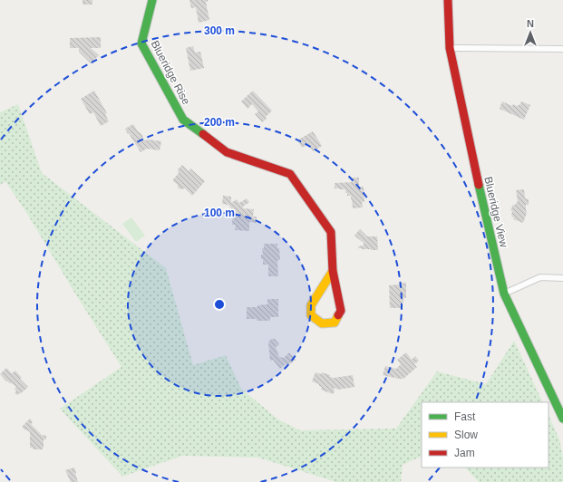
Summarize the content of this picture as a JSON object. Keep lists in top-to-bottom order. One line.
{"streets":{"street":["Blueridge Rise","Blueridge View"]},"legend":["Fast","Slow","Jam"],"north":"top","rings":["300 m","200 m","100 m"]}
